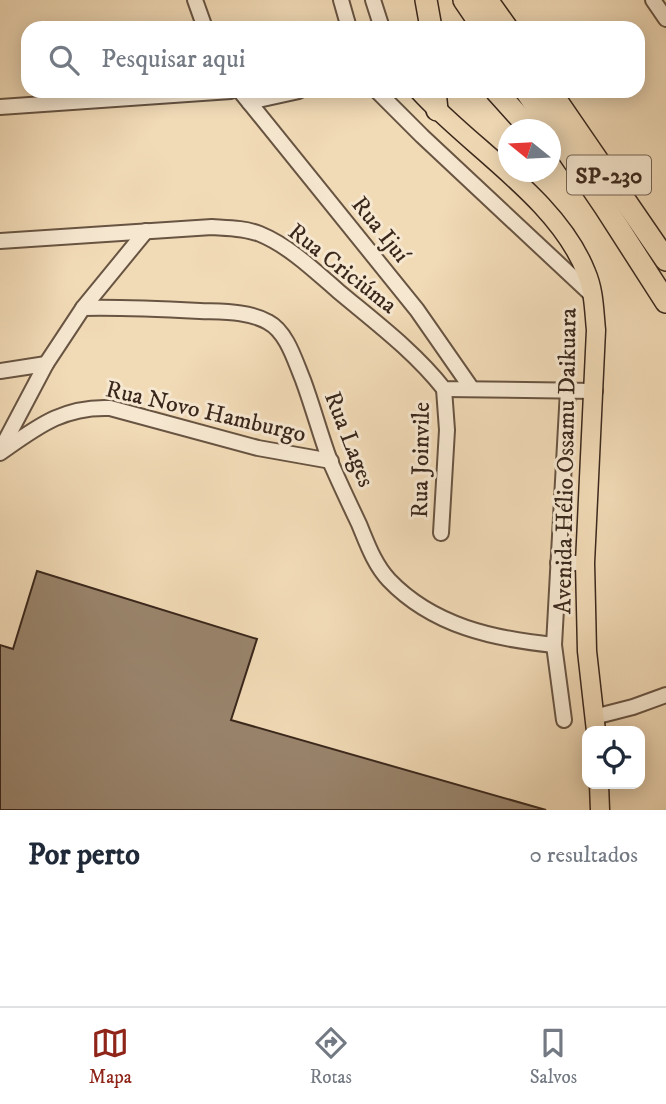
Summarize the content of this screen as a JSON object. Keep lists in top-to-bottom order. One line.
{"streets":{"highway":["SP-230"],"main road":["Avenida Hélio Ossamu Daikuara"],"street":["Rua Ijuí","Rua Criciúma","Rua Novo Hamburgo","Rua Lages","Rua Joinvile"]},"crossings":[["Rua Criciúma","Rua Joinvile"],["Rua Novo Hamburgo","Rua Lages"]],"north":"left","page":{"search":"Pesquisar aqui","heading":["Por perto","0 resultados"],"nav":["Mapa","Rotas","Salvos"]}}
